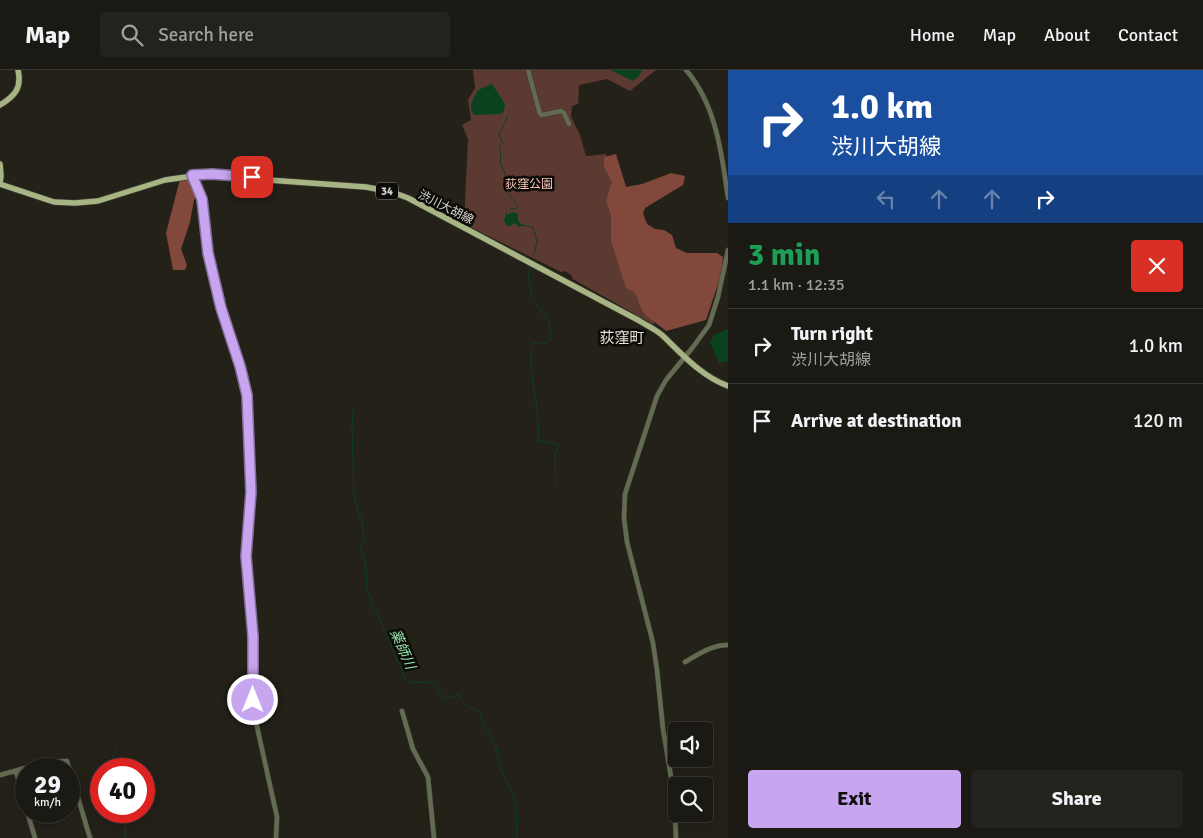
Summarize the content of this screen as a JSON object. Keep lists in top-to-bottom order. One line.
{"streets":{"main road":["34","渋川大胡線"]},"districts":["荻窪町"],"water":["薬師川"],"parks":["荻窪公園"],"page":{"header":"Map","search":"Search here","nav":["Home","Map","About","Contact"],"turn":["1.0 km","渋川大胡線"],"heading":["3 min","1.1 km · 12:35"],"list":[{"name":"Turn right","note":"渋川大胡線","value":"1.0 km"},{"name":"Arrive at destination","value":"120 m"}],"speed":"29 km/h","limit":"40","buttons":["Exit","Share"]}}
